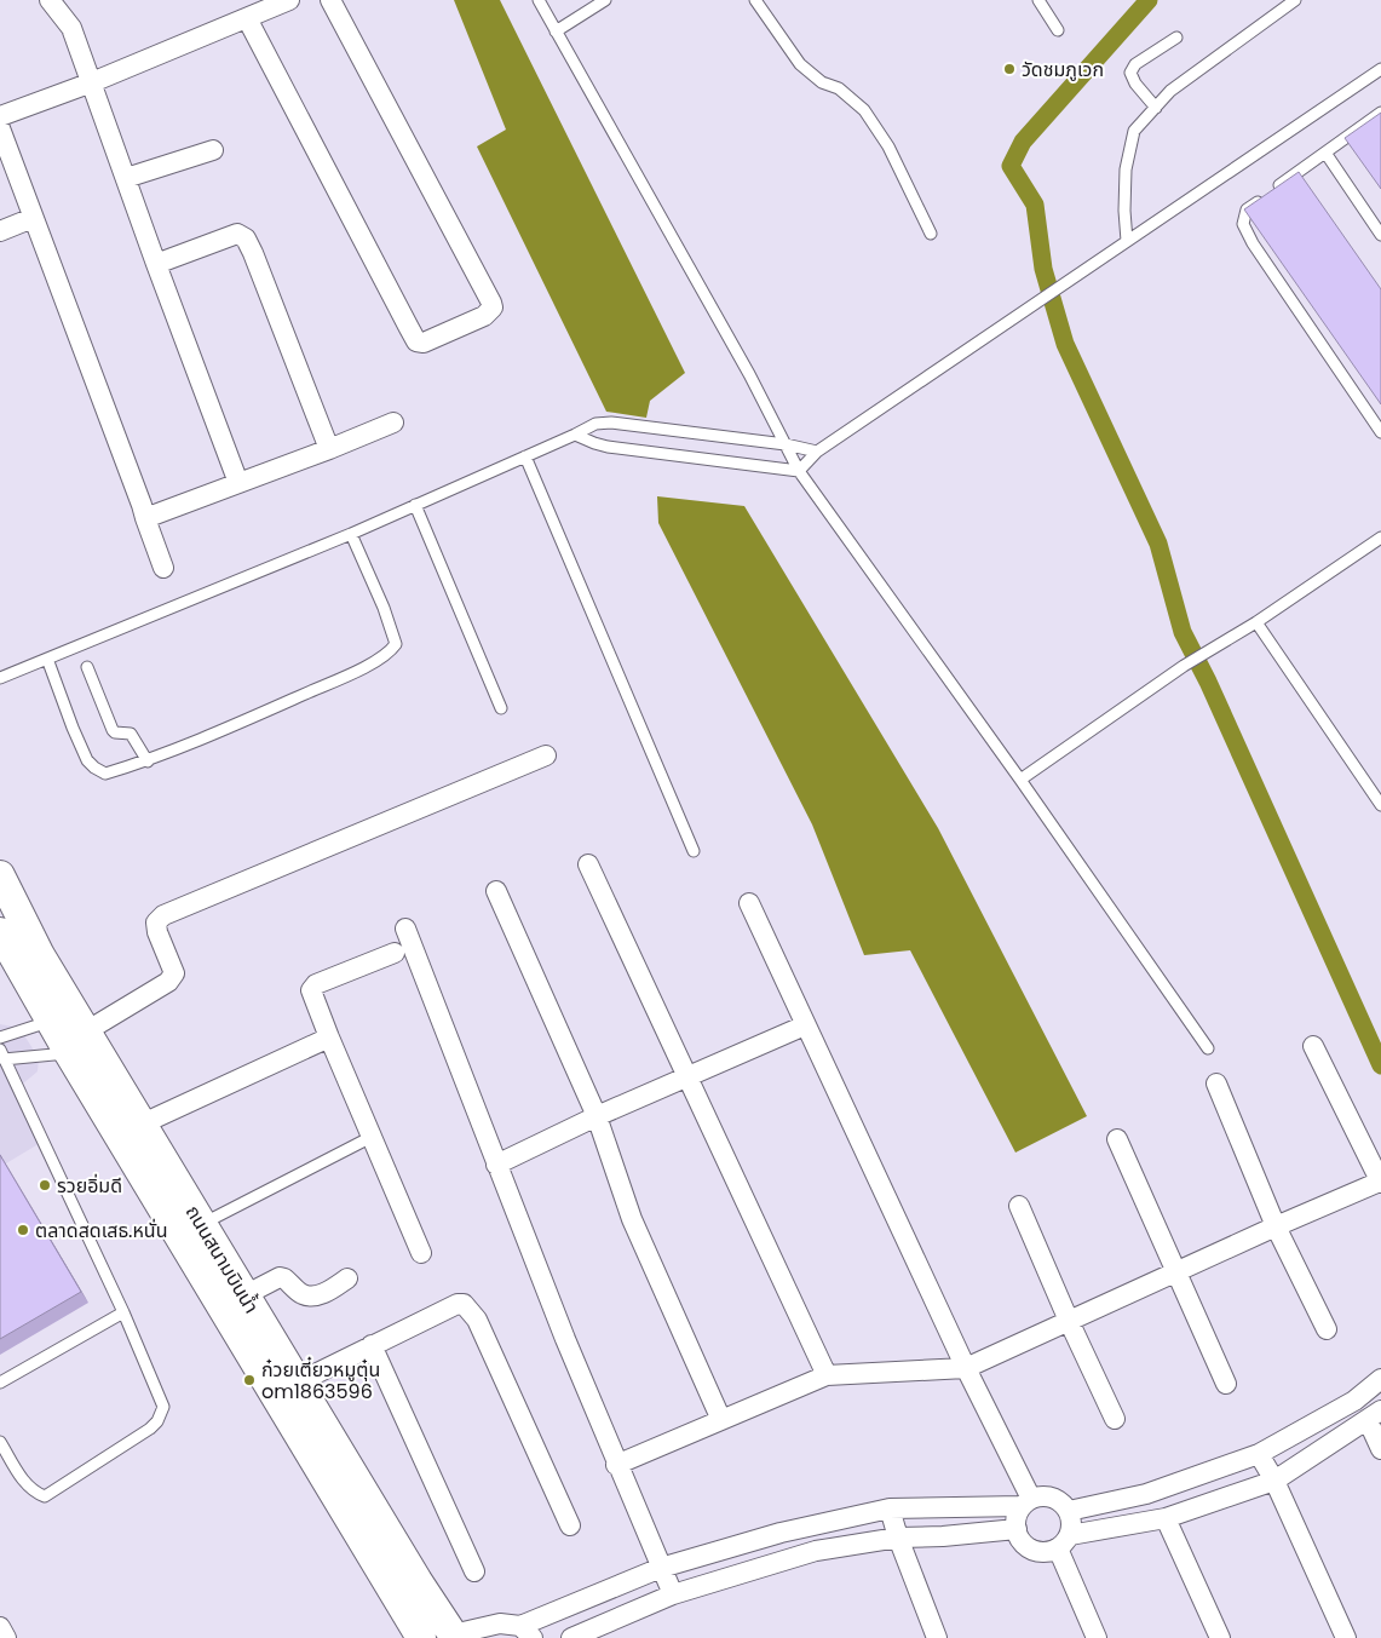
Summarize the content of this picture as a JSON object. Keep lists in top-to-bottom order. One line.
{"streets":{"main road":["ถนนสนามบินน้ำ"]},"places":["วัดชมภูเวก","รวยอิ่มดี","ตลาดสดเสธ.หนั่น","ก๋วยเตี๋ยวหมูตุ๋น om1863596"]}
